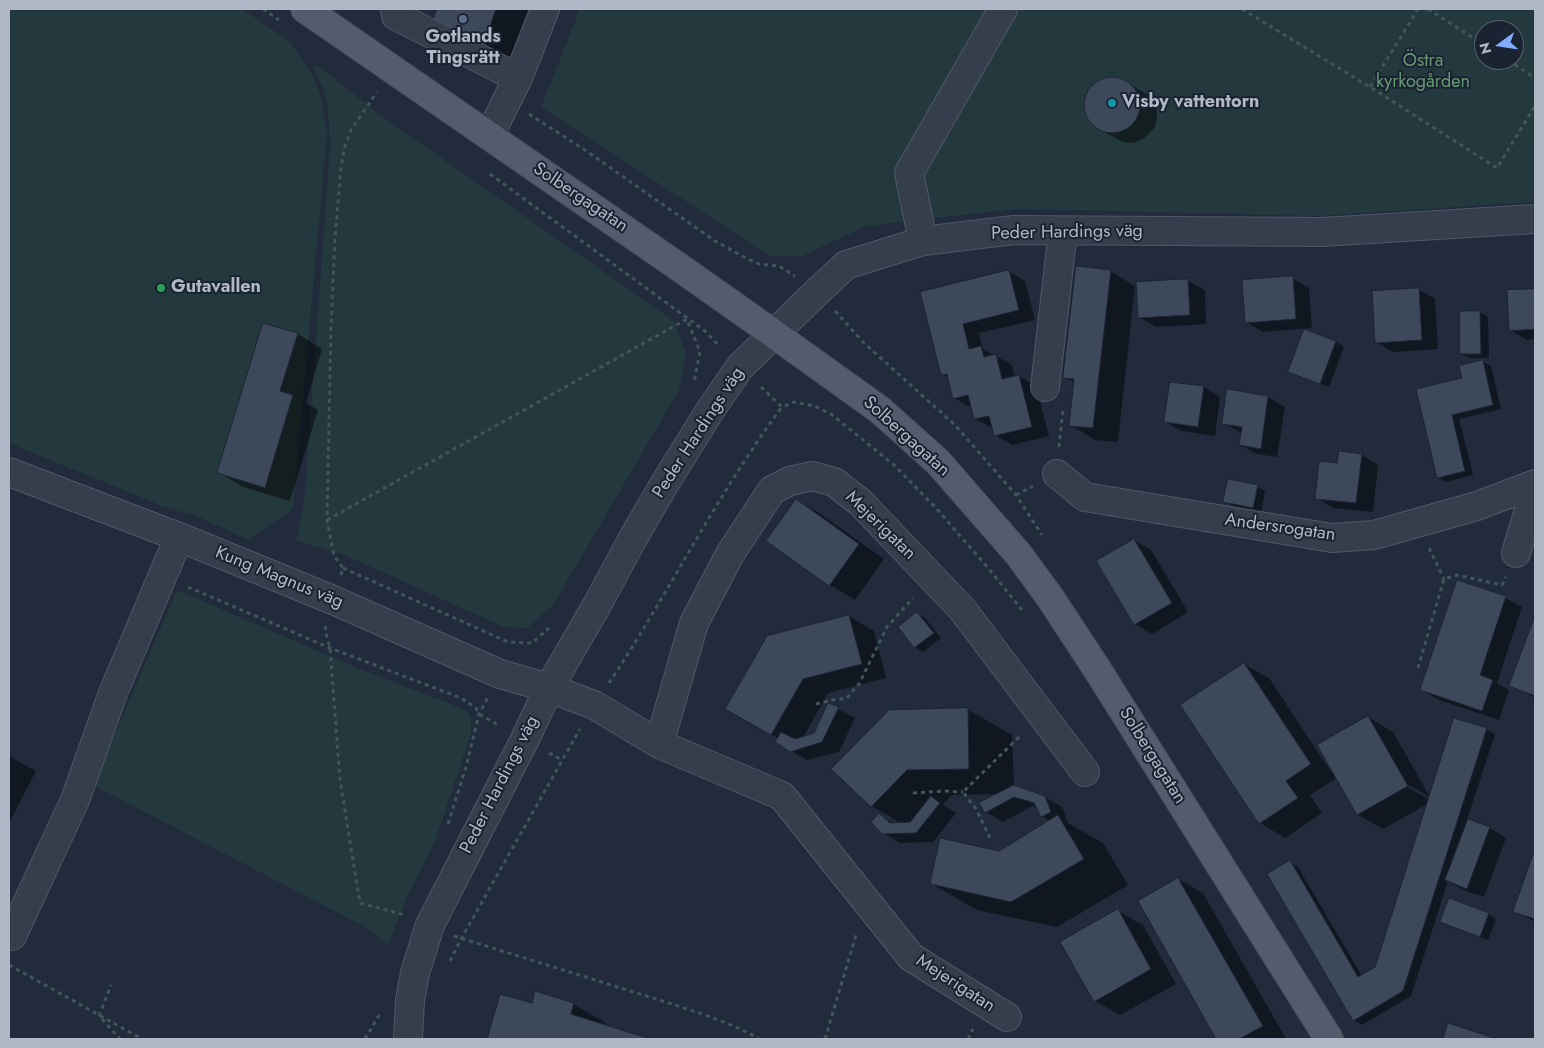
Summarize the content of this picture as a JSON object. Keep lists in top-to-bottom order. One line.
{"streets":{"main road":["Solbergagatan"],"street":["Peder Hardings väg","Mejerigatan","Andersrogatan","Kung Magnus väg"]},"crossings":[["Solbergagatan","Peder Hardings väg"],["Peder Hardings väg","Mejerigatan"],["Peder Hardings väg","Kung Magnus väg"],["Mejerigatan","Kung Magnus väg"]],"parks":["Östra kyrkogården"],"places":["Gotlands Tingsrätt","Visby vattentorn","Gutavallen"],"north":"left"}
